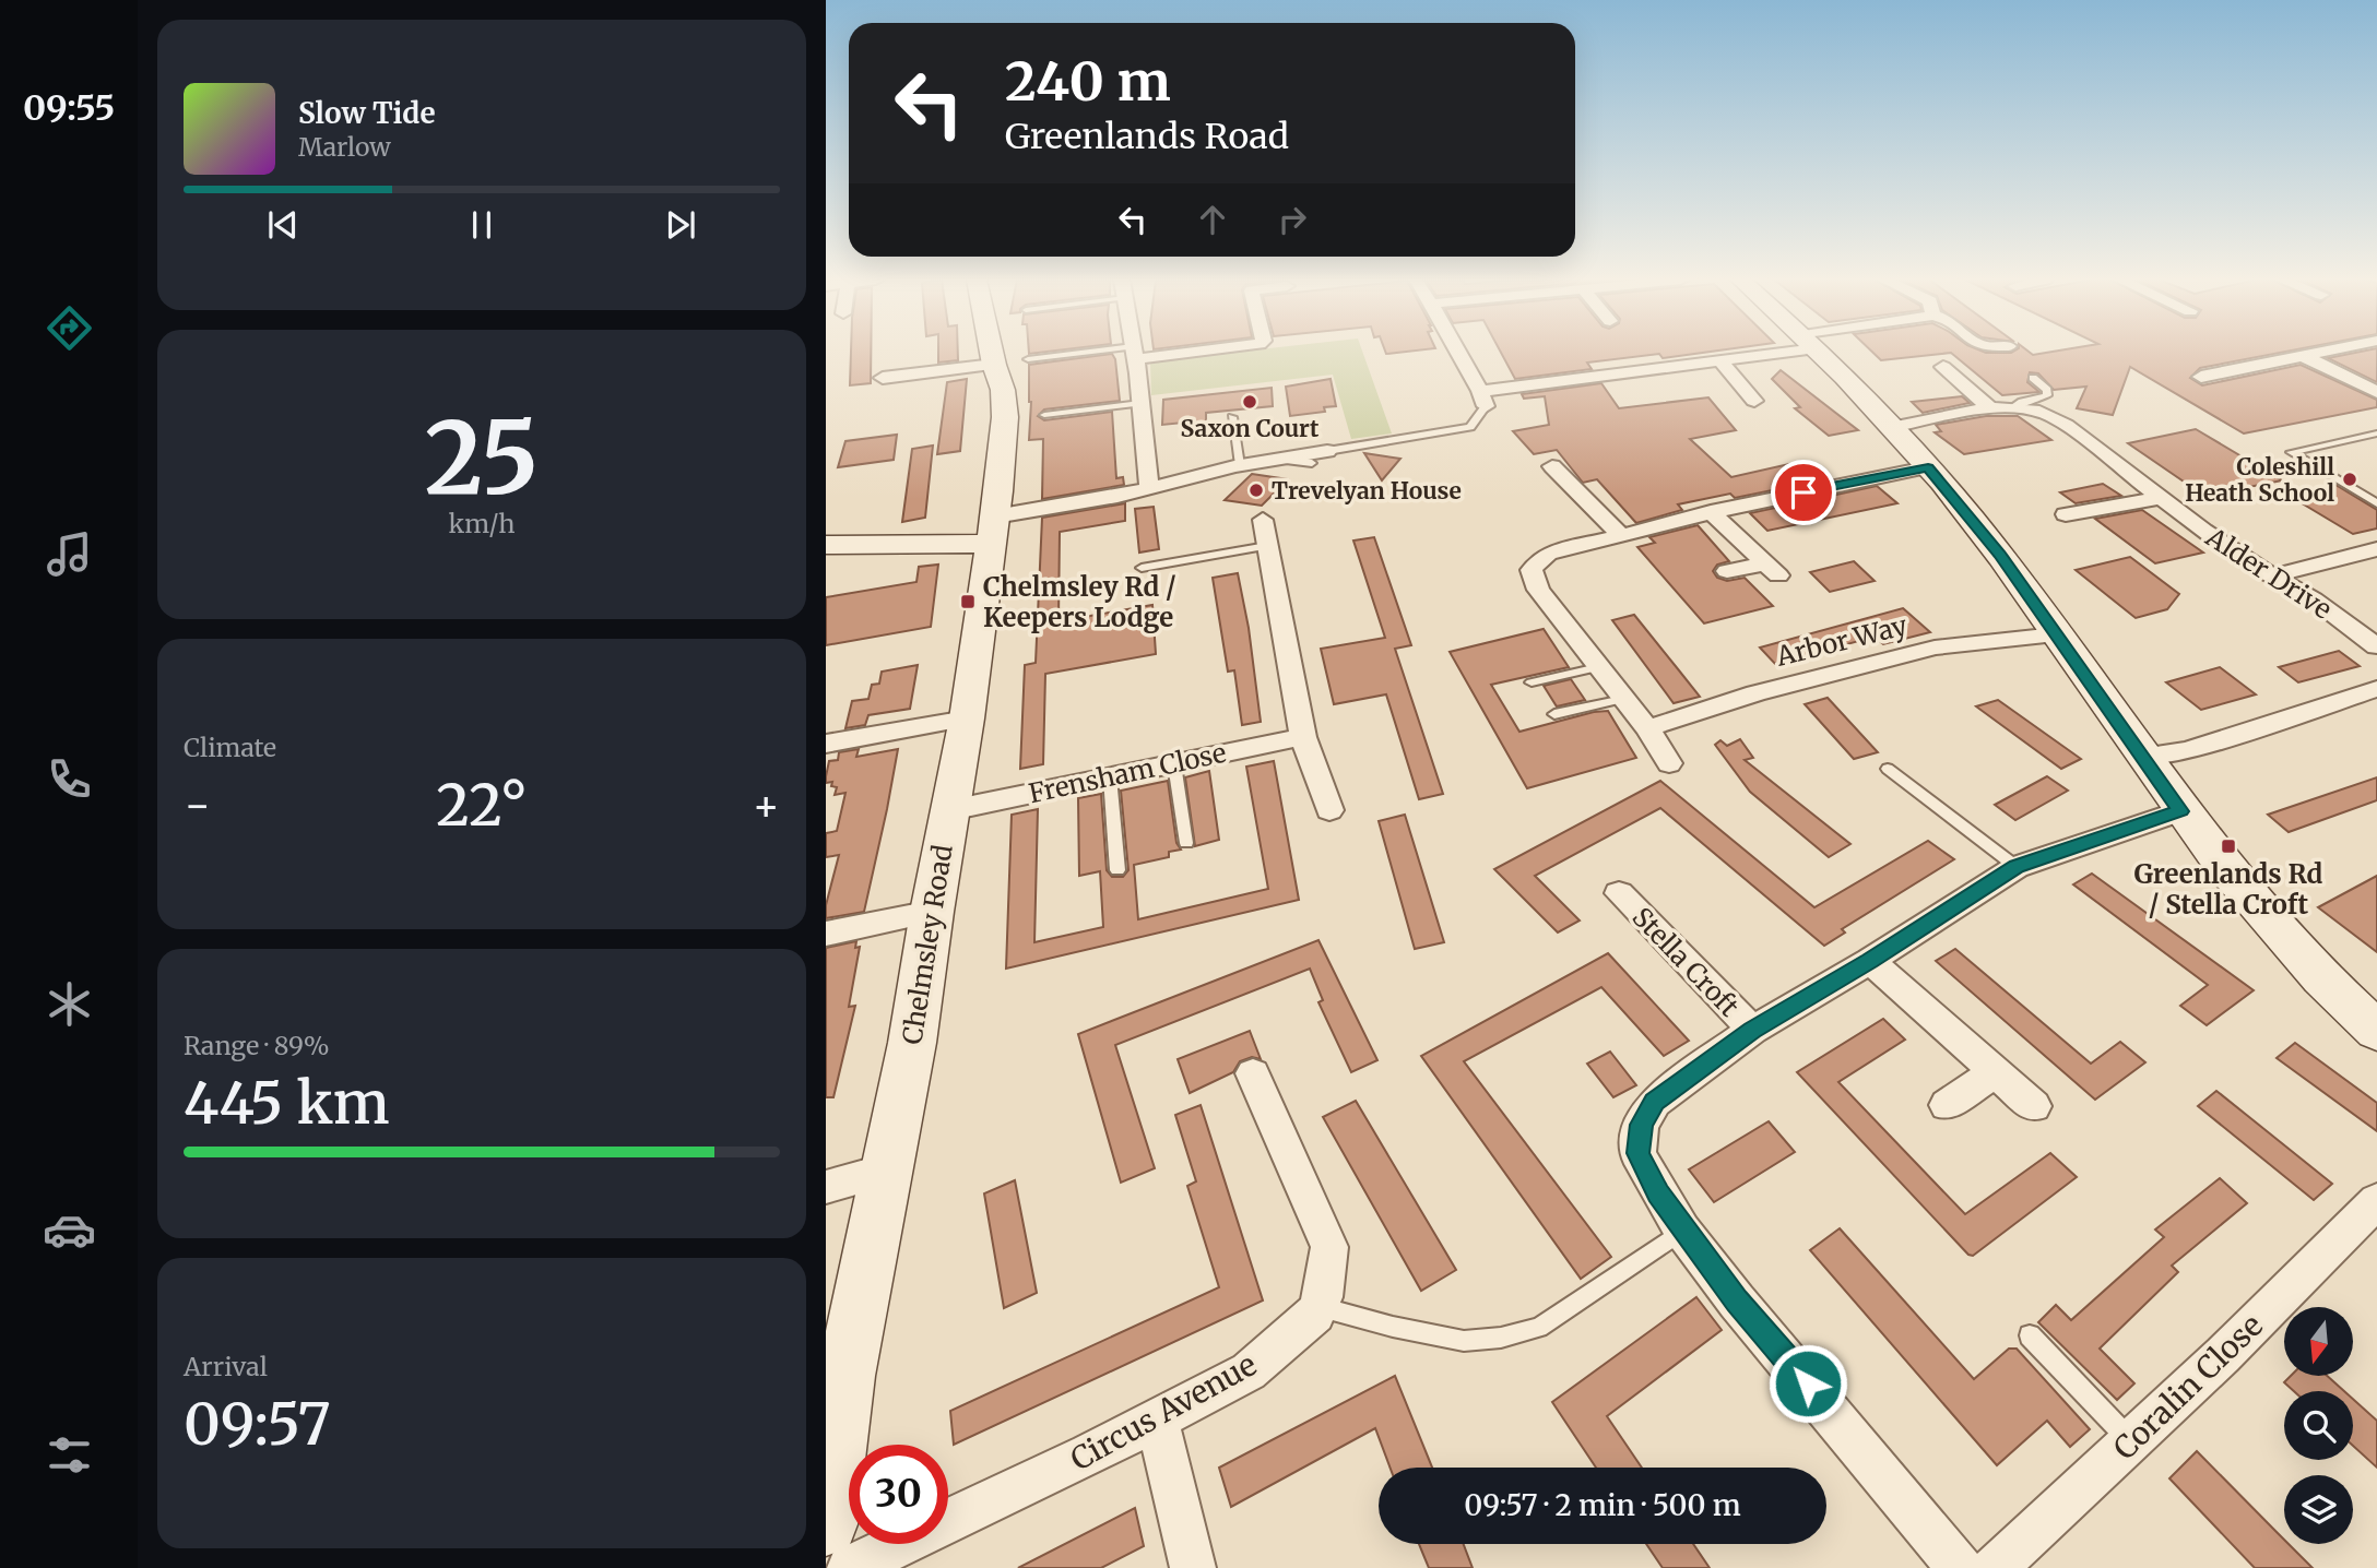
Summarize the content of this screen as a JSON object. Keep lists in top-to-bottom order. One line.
{"streets":{"street":["Alder Drive","Arbor Way","Frensham Close","Chelmsley Road","Stella Croft","Coralin Close","Circus Avenue"]},"crossings":[["Frensham Close","Chelmsley Road"]],"places":{"other":["Saxon Court","Coleshill Heath School","Trevelyan House"],"transit":["Chelmsley Rd / Keepers Lodge","Greenlands Rd / Stella Croft"]},"north":"bottom","page":{"tabs":"09:55","turn":["240 m","Greenlands Road"],"song":["Slow Tide","Marlow"],"tile":[["25","km/h"],"Climate",["Range · 89%","445 km"],["Arrival","09:57"]],"heat":["−","22°","+"],"limit":"30","trip":"09:57 · 2 min · 500 m"}}
